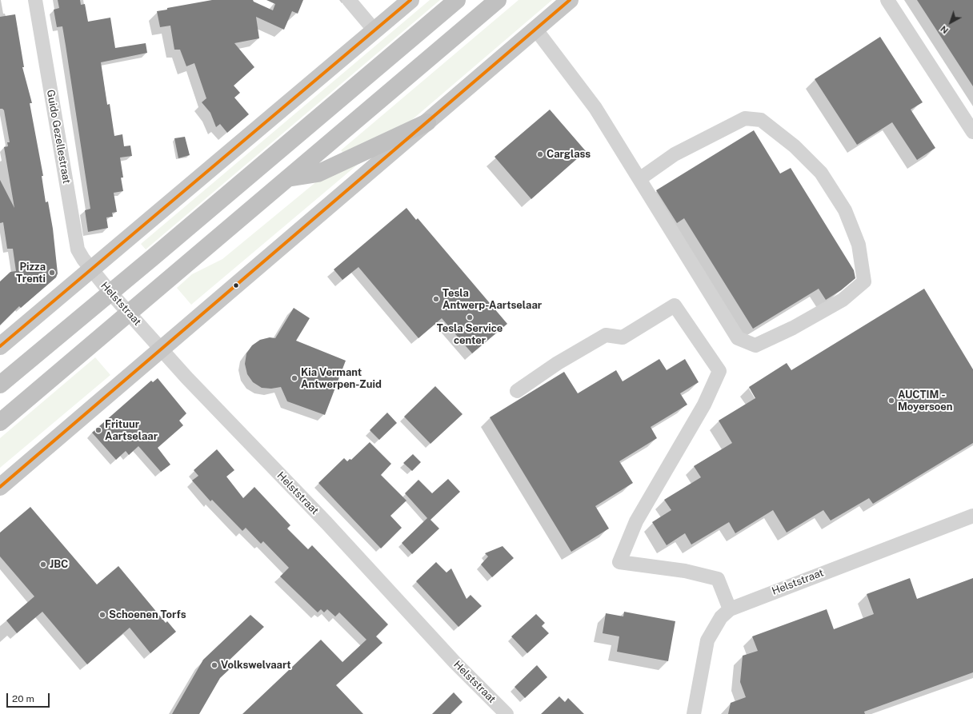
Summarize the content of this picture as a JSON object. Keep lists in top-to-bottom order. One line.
{"streets":{"street":["Guido Gezellestraat","Helststraat"]},"crossings":[["Guido Gezellestraat","Helststraat"]],"places":["Carglass","Pizza Trenti","Tesla Antwerp-Aartselaar","Tesla Service center","Kia Vermant Antwerpen-Zuid","AUCTIM - Moyersoen","Frituur Aartselaar","JBC","Schoenen Torfs","Volkswelvaart"],"scale_bar":"20 m","north":"bottom left"}
